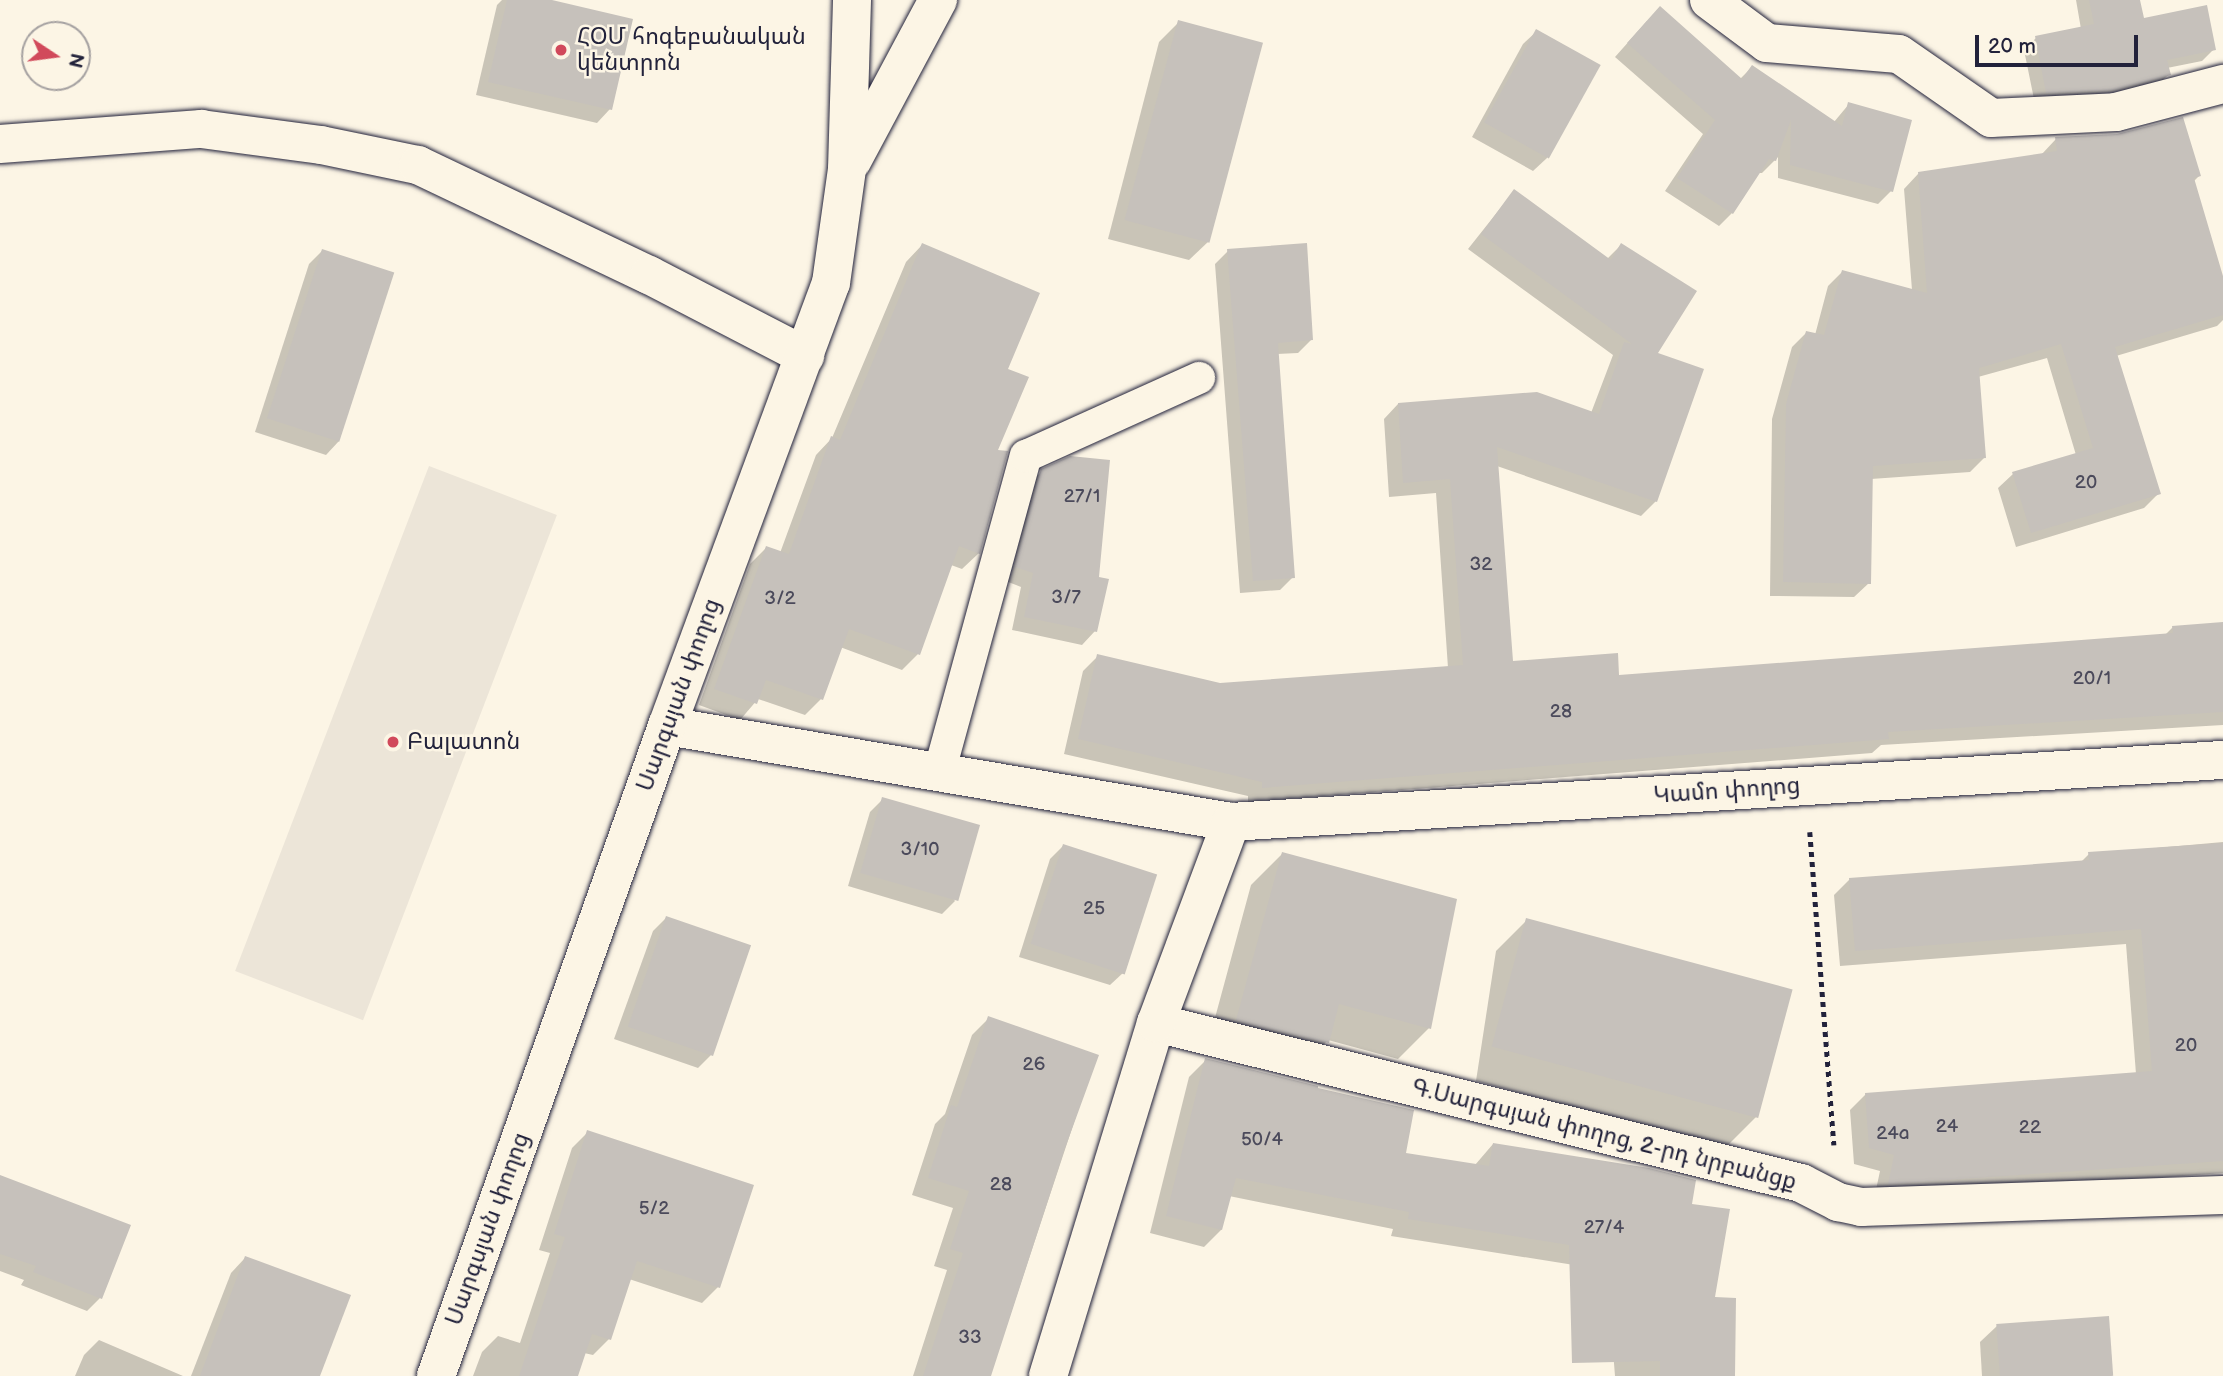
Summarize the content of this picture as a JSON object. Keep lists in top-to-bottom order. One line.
{"streets":{"street":["Սարգսյան փողոց","Կամո փողոց","Գ.Սարգսյան փողոց, 2-րդ նրբանցք"]},"crossings":[["Սարգսյան փողոց","Կամո փողոց"]],"places":["ՀՕՄ հոգեբանական կենտրոն","Բալատոն"],"house_numbers":["20","27/1","32","3/7","3/2","20/1","28","3/10","25","20","26","24","22","24a","50/4","28","5/2","27/4","33"],"scale_bar":"20 m","north":"right"}
